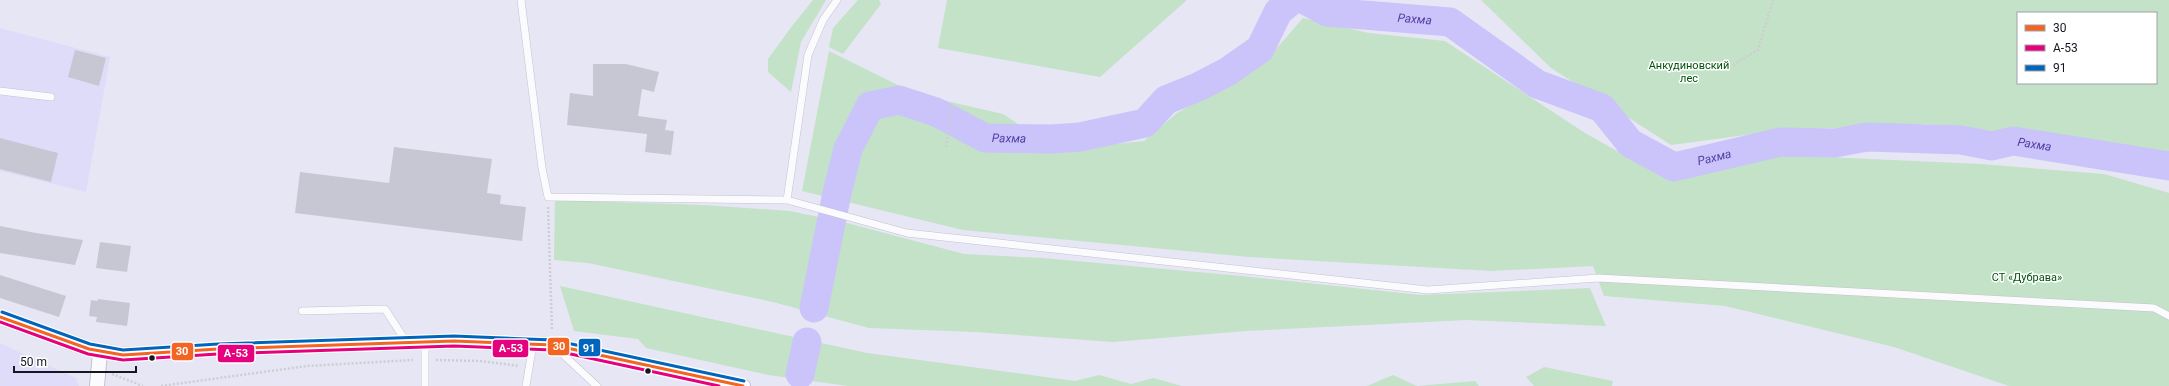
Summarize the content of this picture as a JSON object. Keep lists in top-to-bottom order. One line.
{"water":["Рахма"],"parks":["Анкудиновский лес","СТ «Дубрава»"],"lines":["transit line 91","transit line 30","transit line А-53"],"legend":["30","А-53","91"],"scale_bar":"50 m"}
